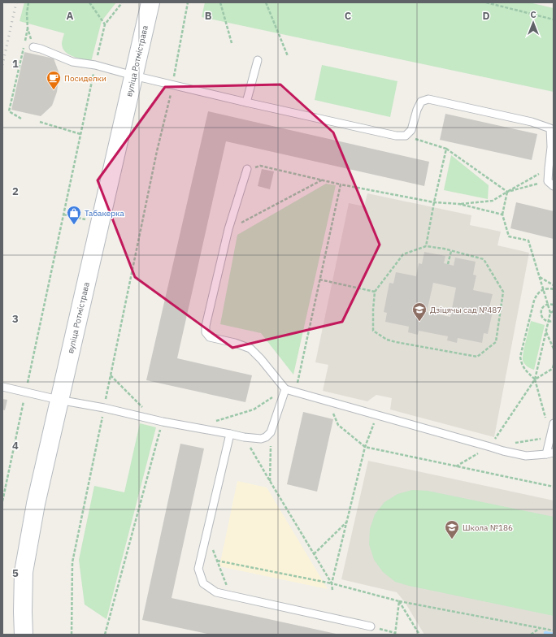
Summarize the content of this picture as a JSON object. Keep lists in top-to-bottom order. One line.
{"streets":{"street":["вуліца Ротмістрава"]},"places":{"cafe":["Посиделки"],"shop":["Табакерка"],"school or university":["Дзіцячы сад №487","Школа №186"]},"north":"top","grid":{"columns":["A","B","C","D"],"rows":["1","2","3","4","5"]}}
